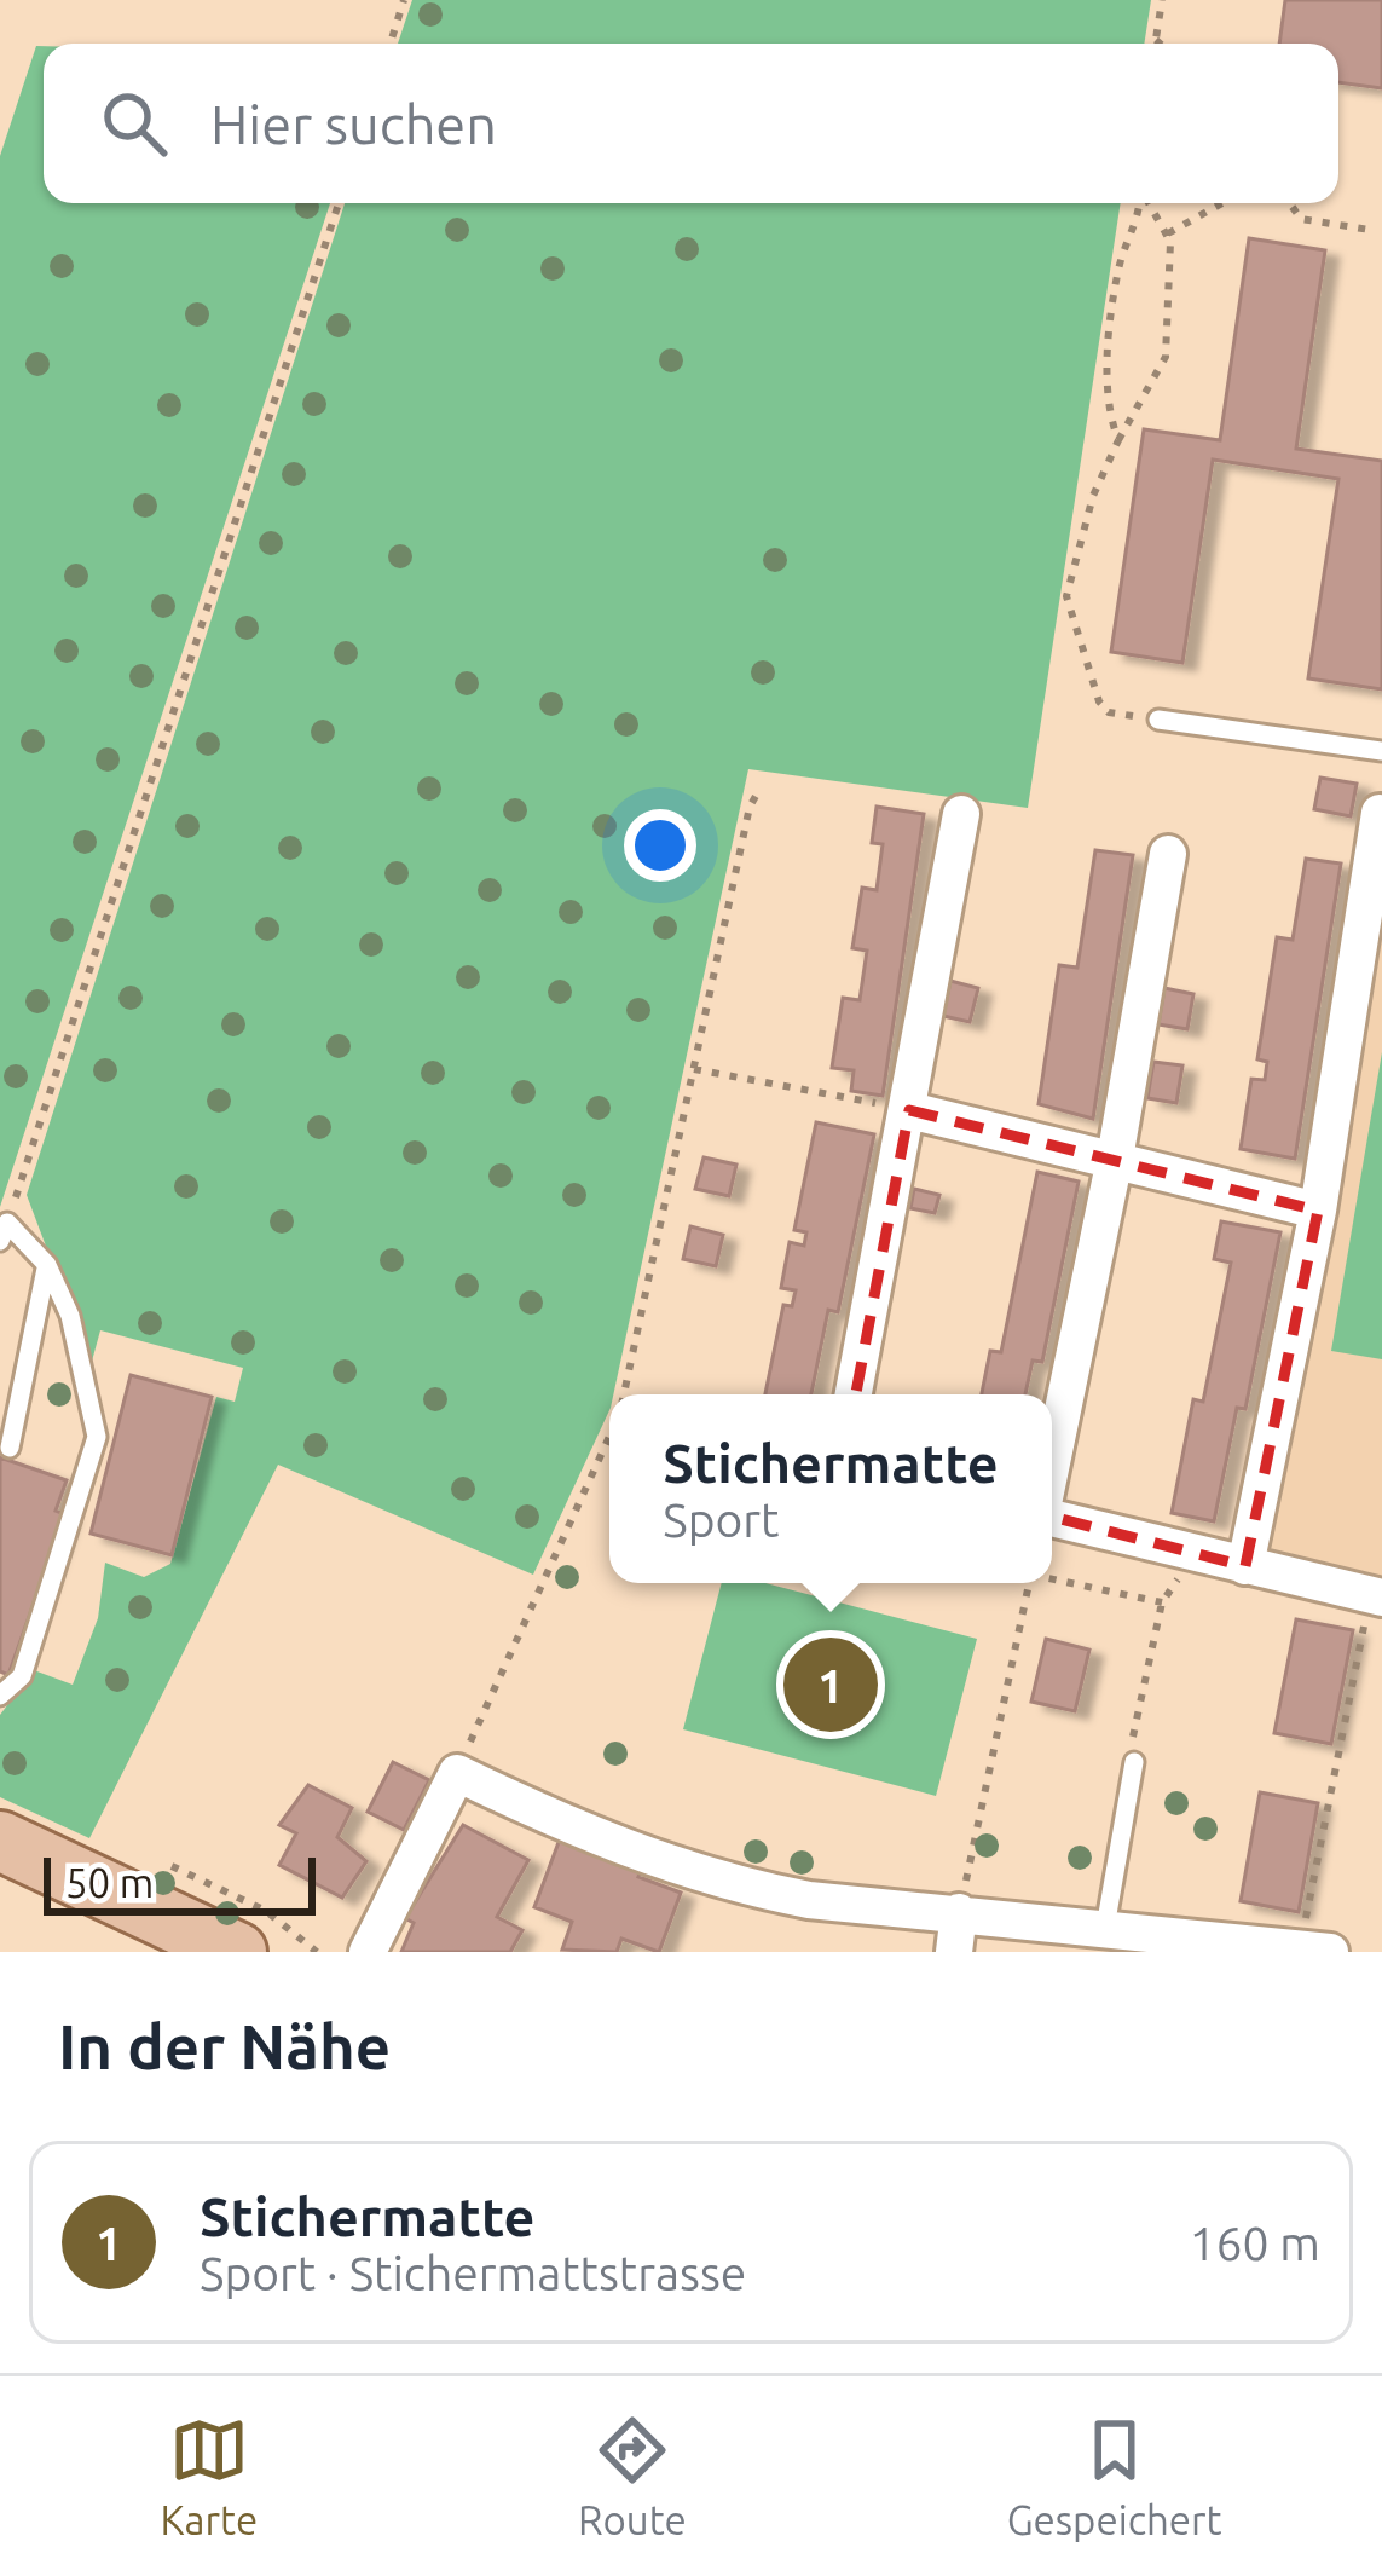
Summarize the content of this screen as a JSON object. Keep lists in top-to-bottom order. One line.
{"scale_bar":"50 m","page":{"search":"Hier suchen","popup":["Stichermatte","Sport"],"pins":"1","scale":"50 m","heading":"In der Nähe","list":[{"mark":"1","name":"Stichermatte","note":"Sport · Stichermattstrasse","value":"160 m"}],"nav":["Karte","Route","Gespeichert"]}}
